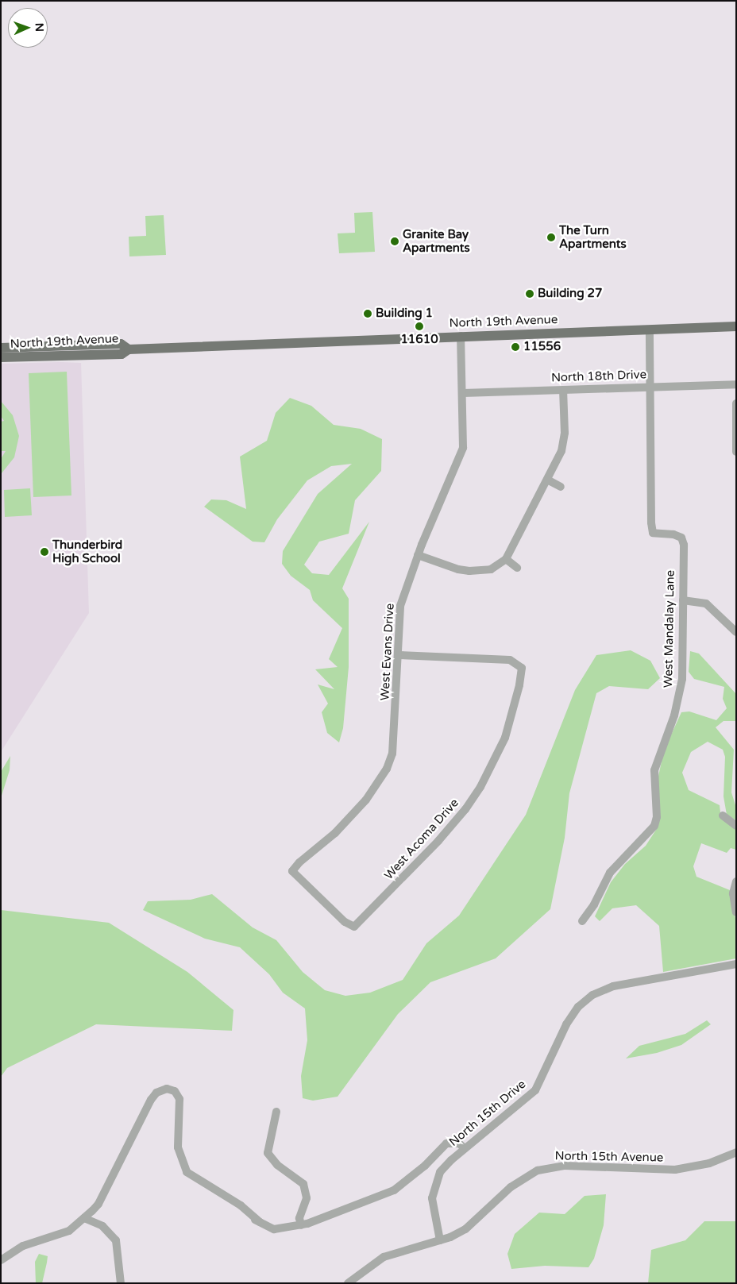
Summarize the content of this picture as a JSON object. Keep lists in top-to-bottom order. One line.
{"streets":{"main road":["North 19th Avenue"],"street":["North 18th Drive","West Mandalay Lane","West Evans Drive","West Acoma Drive","North 15th Drive","North 15th Avenue"]},"crossings":[["North 19th Avenue","West Mandalay Lane"],["North 19th Avenue","West Evans Drive"],["North 18th Drive","West Mandalay Lane"],["North 18th Drive","West Evans Drive"],["West Evans Drive","West Acoma Drive"],["North 15th Drive","North 15th Avenue"]],"places":["The Turn Apartments","Granite Bay Apartments","Building 27","Building 1","11610","11556","Thunderbird High School"],"north":"right"}
